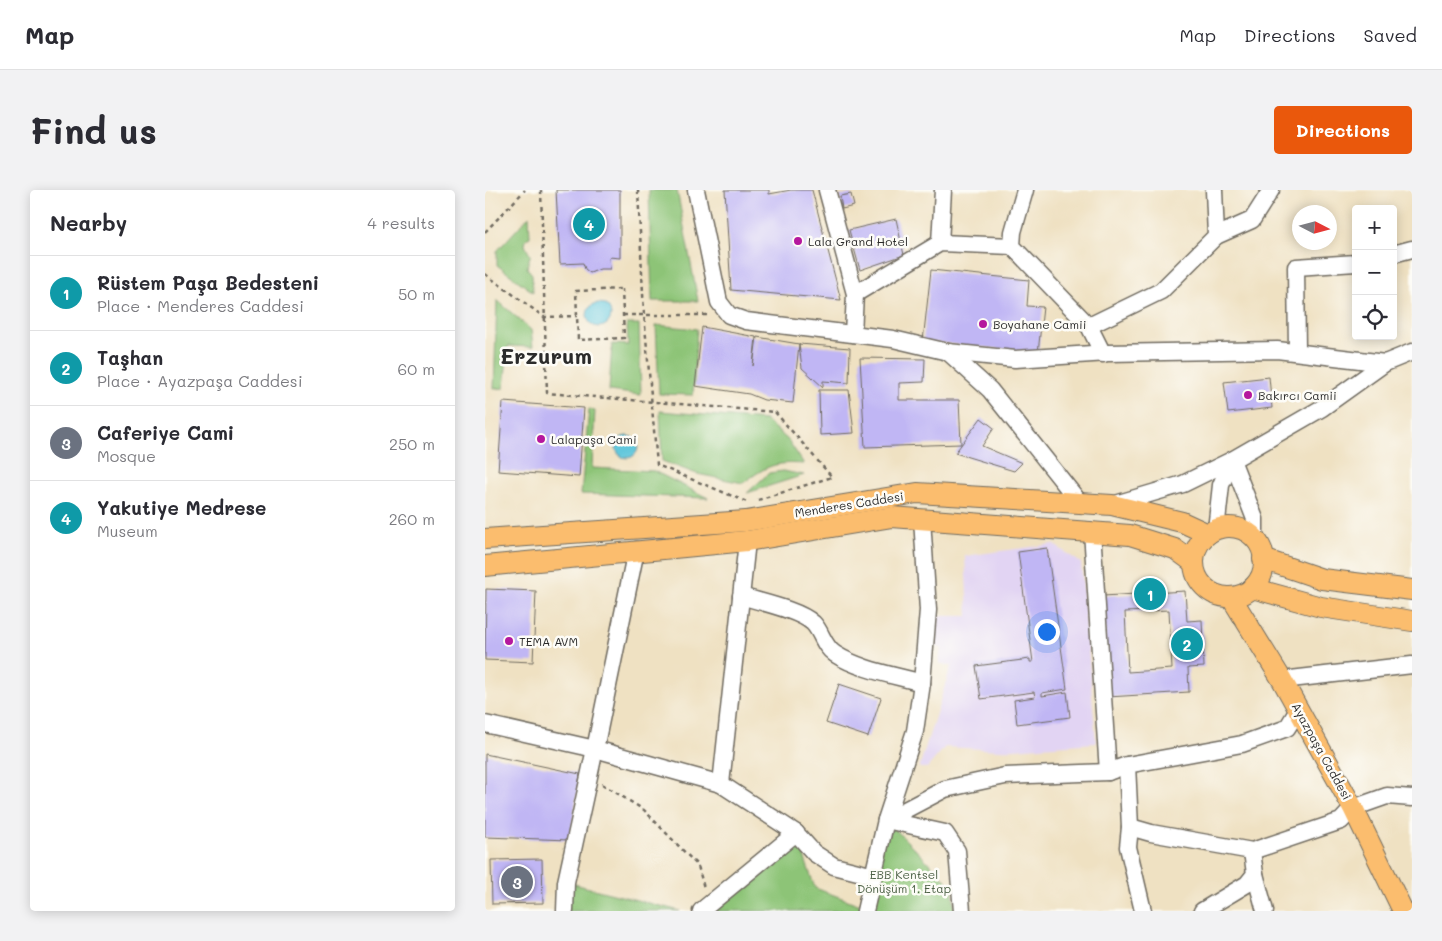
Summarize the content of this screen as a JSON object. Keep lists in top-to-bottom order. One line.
{"streets":{"main road":["Menderes Caddesi","Ayazpaşa Caddesi"]},"crossings":[["Menderes Caddesi","Ayazpaşa Caddesi"]],"districts":["Erzurum"],"parks":["EBB Kentsel Dönüşüm 1. Etap"],"places":["Lala Grand Hotel","Boyahane Camii","Bakırcı Camii","Lalapaşa Cami","TEMA AVM"],"north":"right","page":{"header":"Map","nav":["Map","Directions","Saved"],"buttons":"Directions","title":"Find us","heading":["Nearby","4 results"],"map_buttons":["+","−"],"pins":["4","1","2","3"],"list":[{"mark":"1","name":"Rüstem Paşa Bedesteni","note":"Place · Menderes Caddesi","value":"50 m"},{"mark":"2","name":"Taşhan","note":"Place · Ayazpaşa Caddesi","value":"60 m"},{"mark":"3","name":"Caferiye Cami","note":"Mosque","value":"250 m"},{"mark":"4","name":"Yakutiye Medrese","note":"Museum","value":"260 m"}]}}
